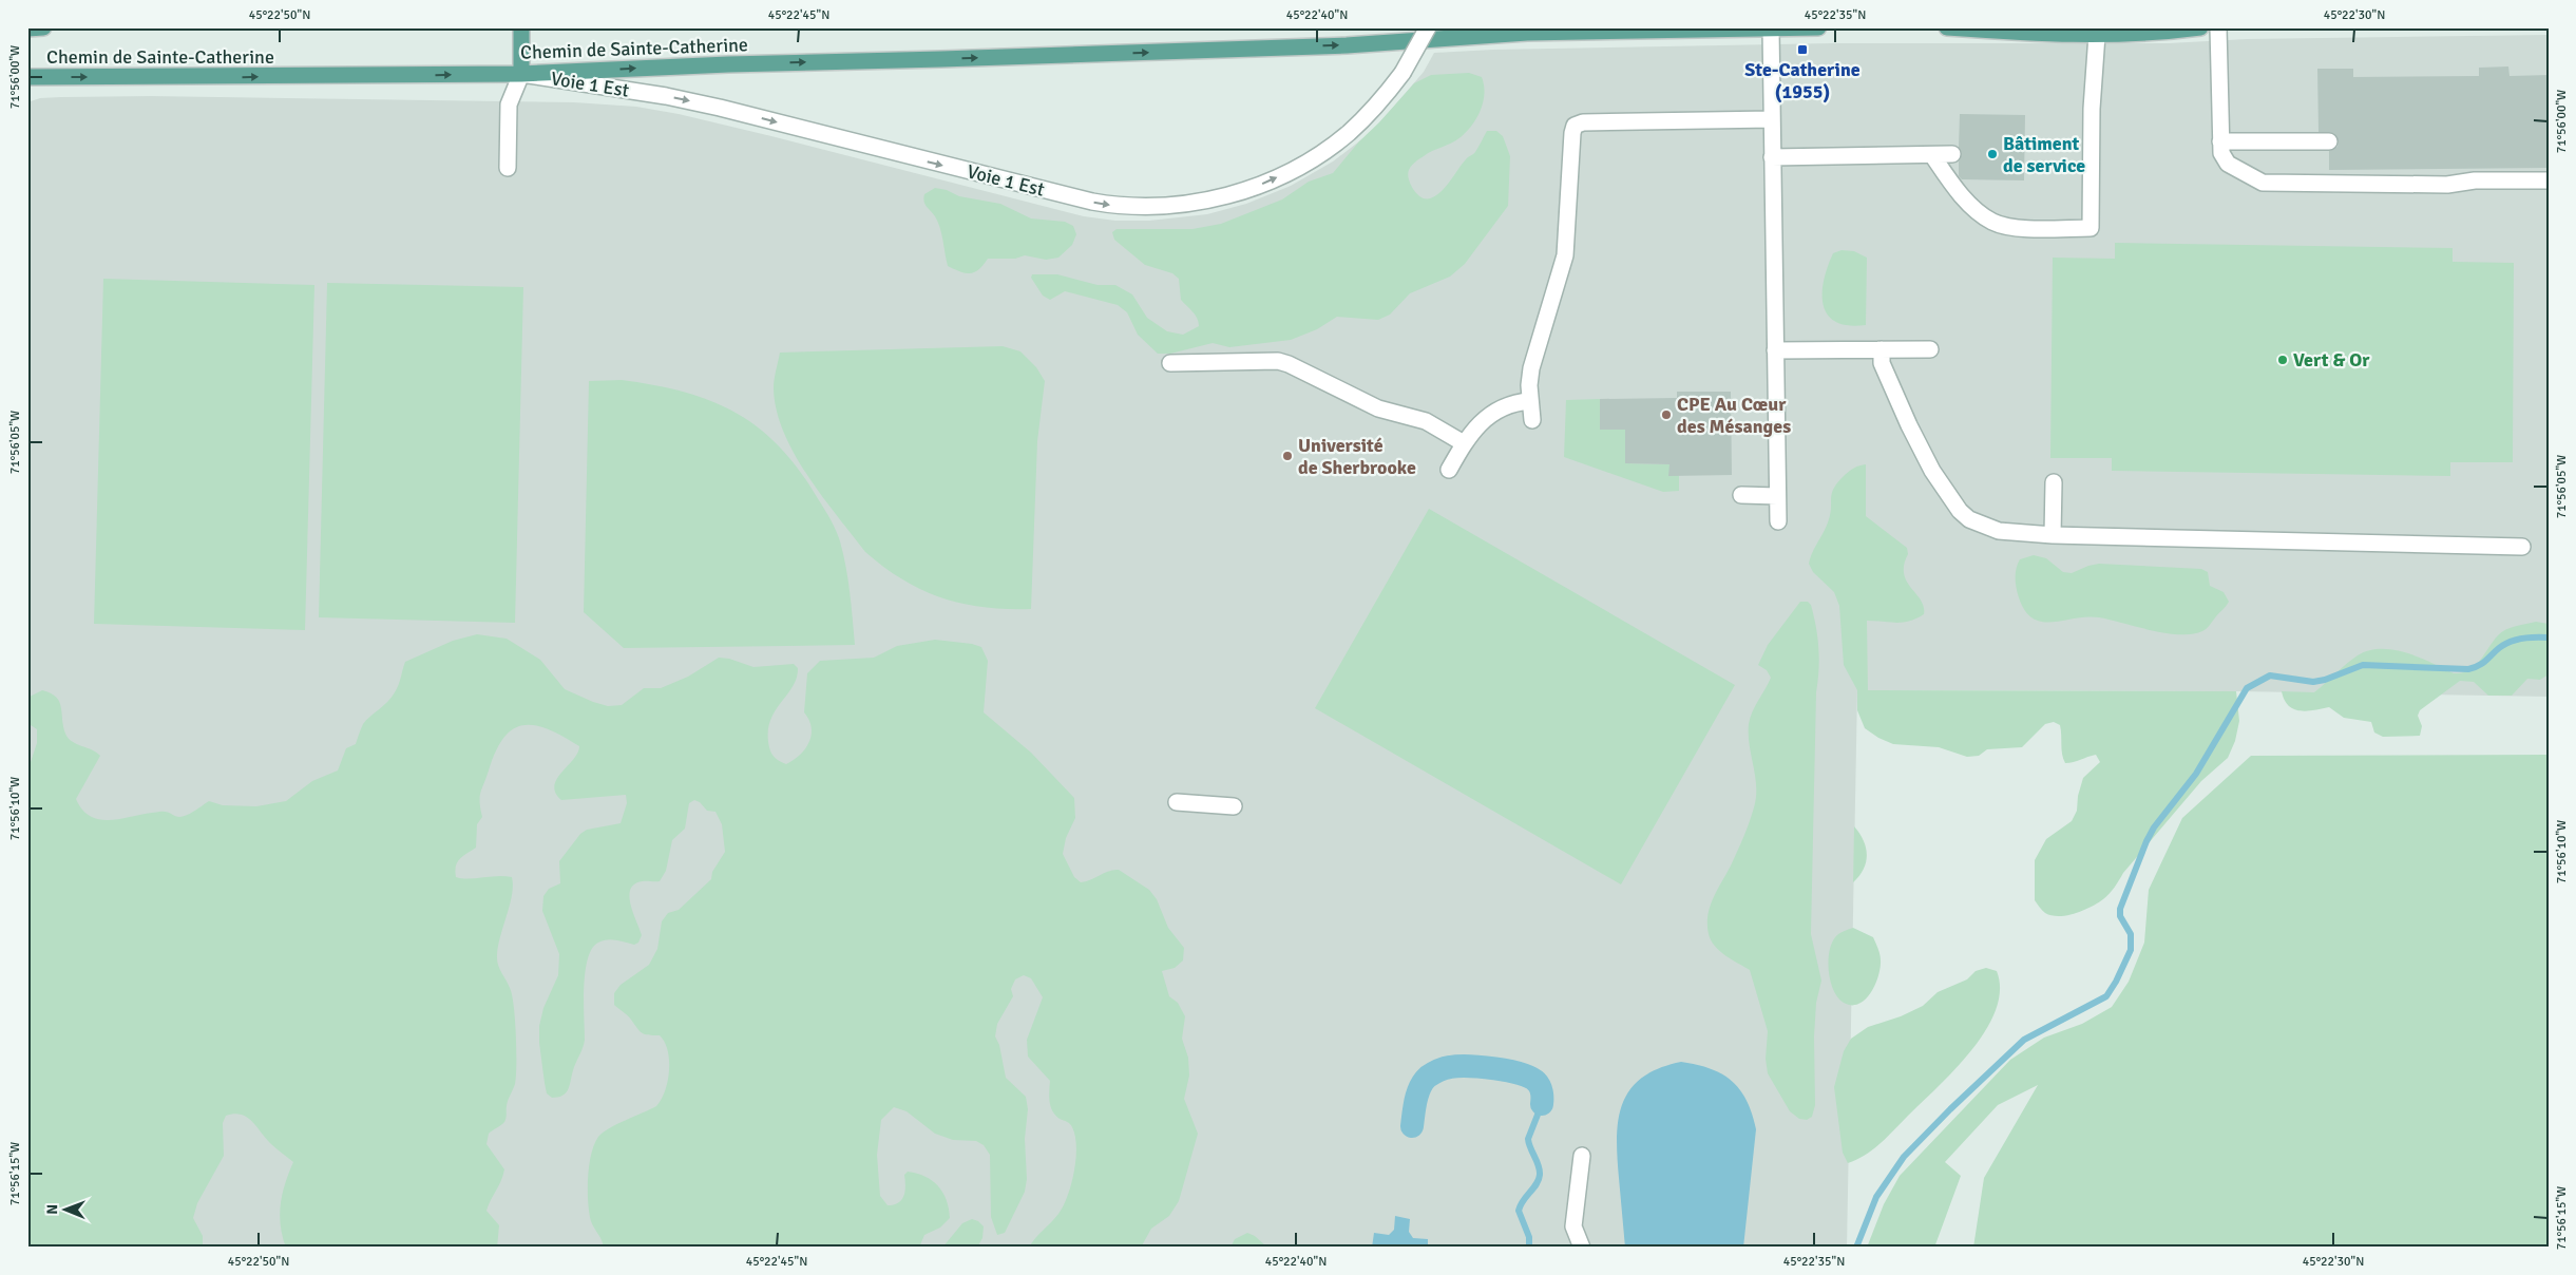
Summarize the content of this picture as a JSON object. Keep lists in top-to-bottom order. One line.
{"streets":{"main road":["Chemin de Sainte-Catherine"],"lane":["Voie 1 Est"]},"crossings":[["Chemin de Sainte-Catherine","Voie 1 Est"]],"one_way":["Chemin de Sainte-Catherine","Voie 1 Est"],"places":{"transit":["Ste-Catherine (1955)"],"other":["Bâtiment de service","Vert & Or","CPE Au Cœur des Mésanges","Université de Sherbrooke"]},"north":"left","coordinates":["45°22'50\"N","45°22'45\"N","45°22'40\"N","45°22'35\"N","45°22'30\"N","71°56'00\"W","71°56'05\"W","71°56'10\"W","71°56'15\"W"]}
